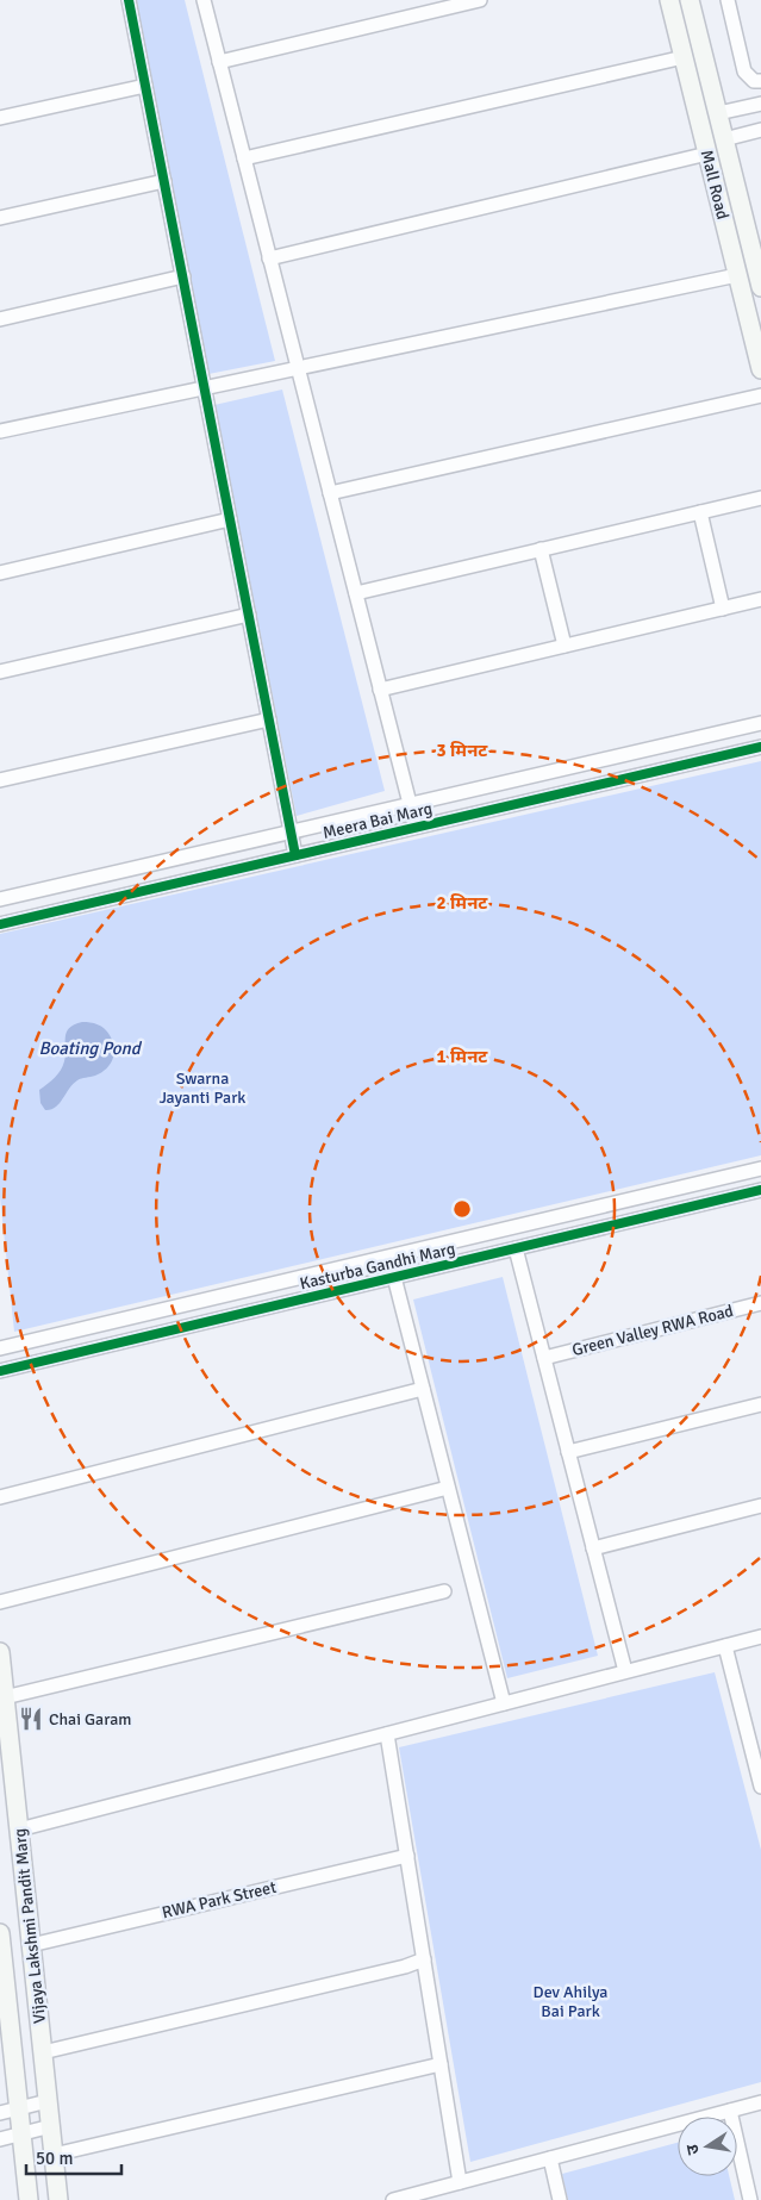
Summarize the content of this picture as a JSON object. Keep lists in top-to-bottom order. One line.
{"streets":{"street":["Mall Road","Meera Bai Marg","Kasturba Gandhi Marg","Green Valley RWA Road","RWA Park Street","Vijaya Lakshmi Pandit Marg"]},"crossings":[["RWA Park Street","Vijaya Lakshmi Pandit Marg"]],"water":["Boating Pond"],"parks":["Swarna Jayanti Park","Dev Ahilya Bai Park"],"places":{"restaurant":["Chai Garam"]},"scale_bar":"50 m","north":"left","rings":["3 मिनट","2 मिनट","1 मिनट"]}
